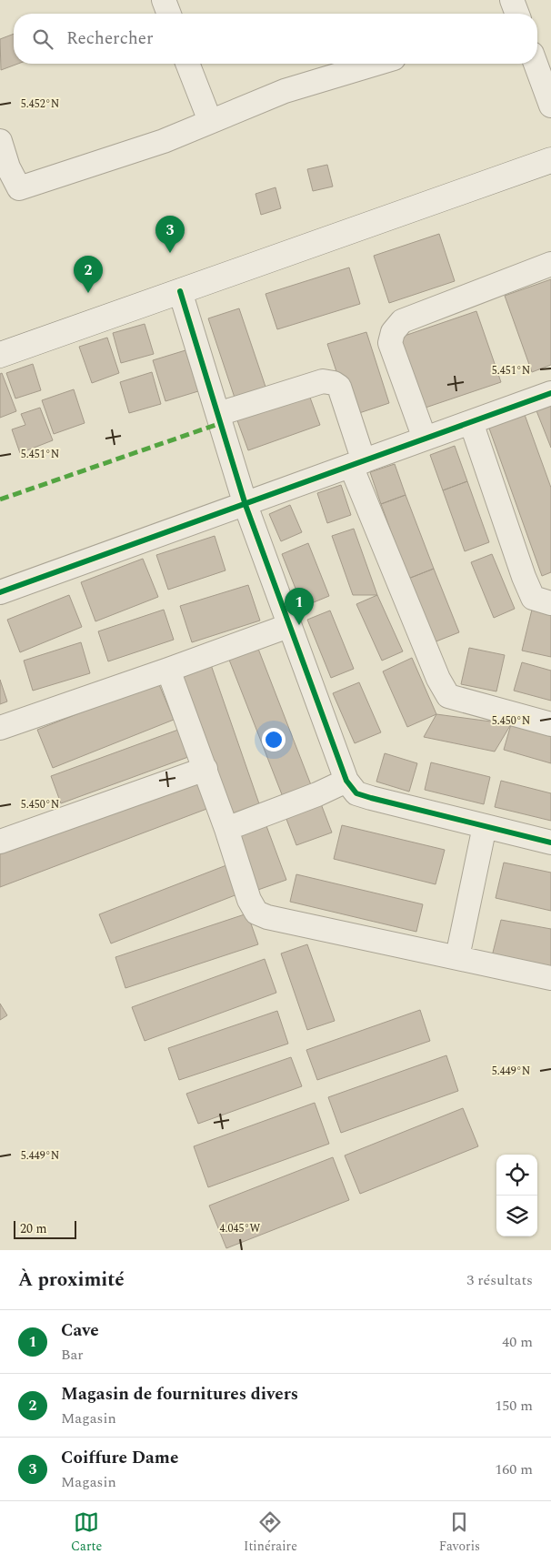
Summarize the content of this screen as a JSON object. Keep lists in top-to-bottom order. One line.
{"scale_bar":"20 m","page":{"search":"Rechercher","pins":["3","2","1"],"scale":"20 m","heading":["À proximité","3 résultats"],"list":[{"mark":"1","name":"Cave","note":"Bar","value":"40 m"},{"mark":"2","name":"Magasin de fournitures divers","note":"Magasin","value":"150 m"},{"mark":"3","name":"Coiffure Dame","note":"Magasin","value":"160 m"}],"nav":["Carte","Itinéraire","Favoris"]},"coordinates":["5.452°N","5.451°N","5.450°N","5.449°N","4.045°W"]}
